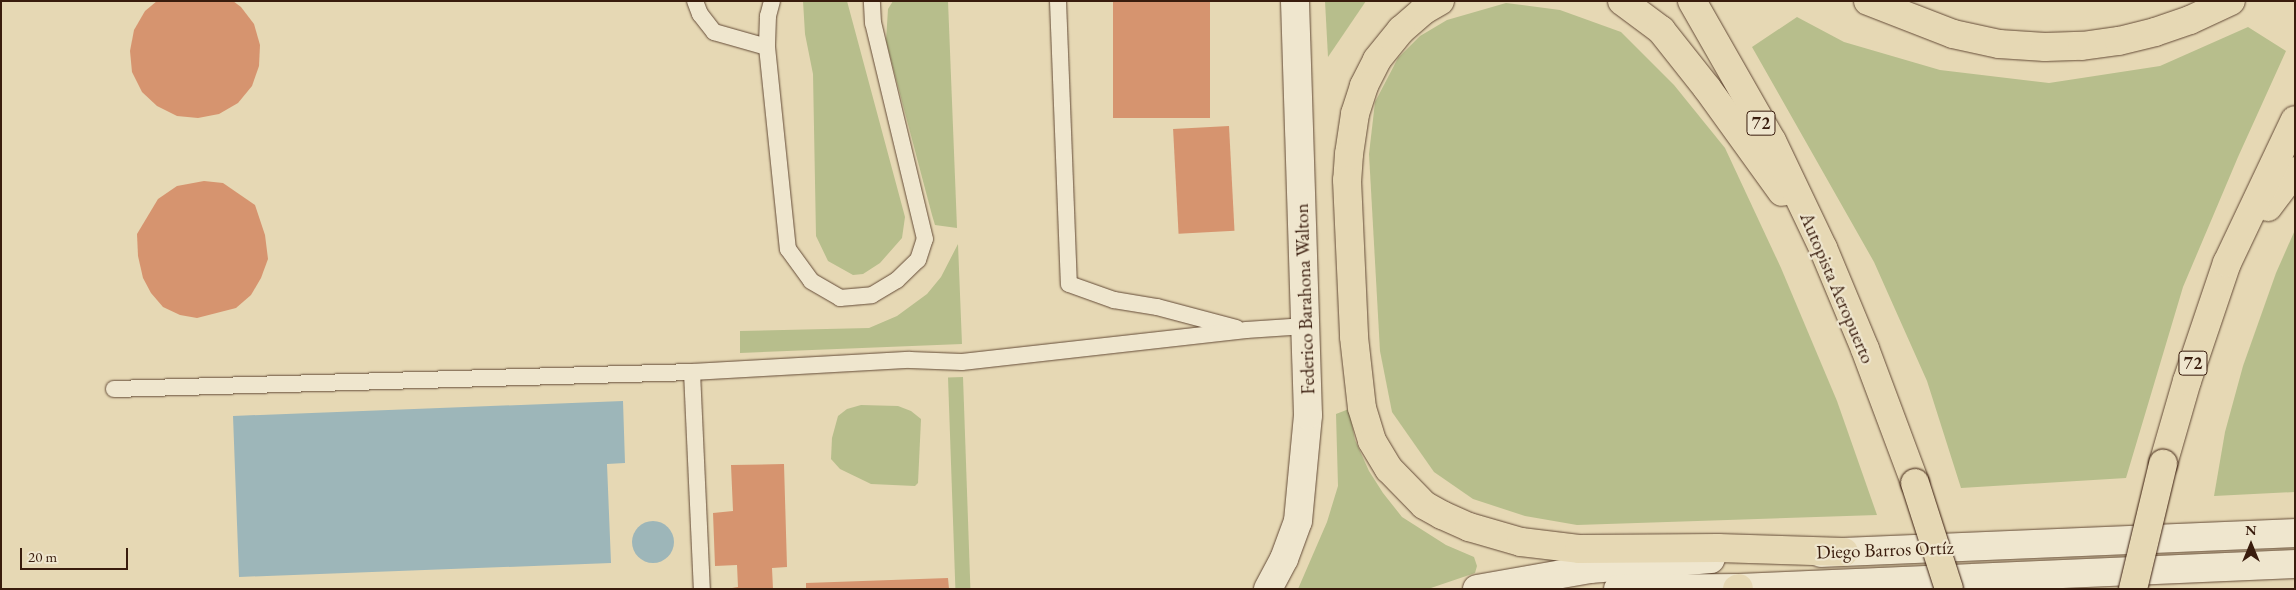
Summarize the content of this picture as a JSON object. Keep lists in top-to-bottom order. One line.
{"streets":{"highway":["72","Autopista Aeropuerto"],"street":["Federico Barahona Walton","Diego Barros Ortíz"]},"scale_bar":"20 m","north":"top"}
